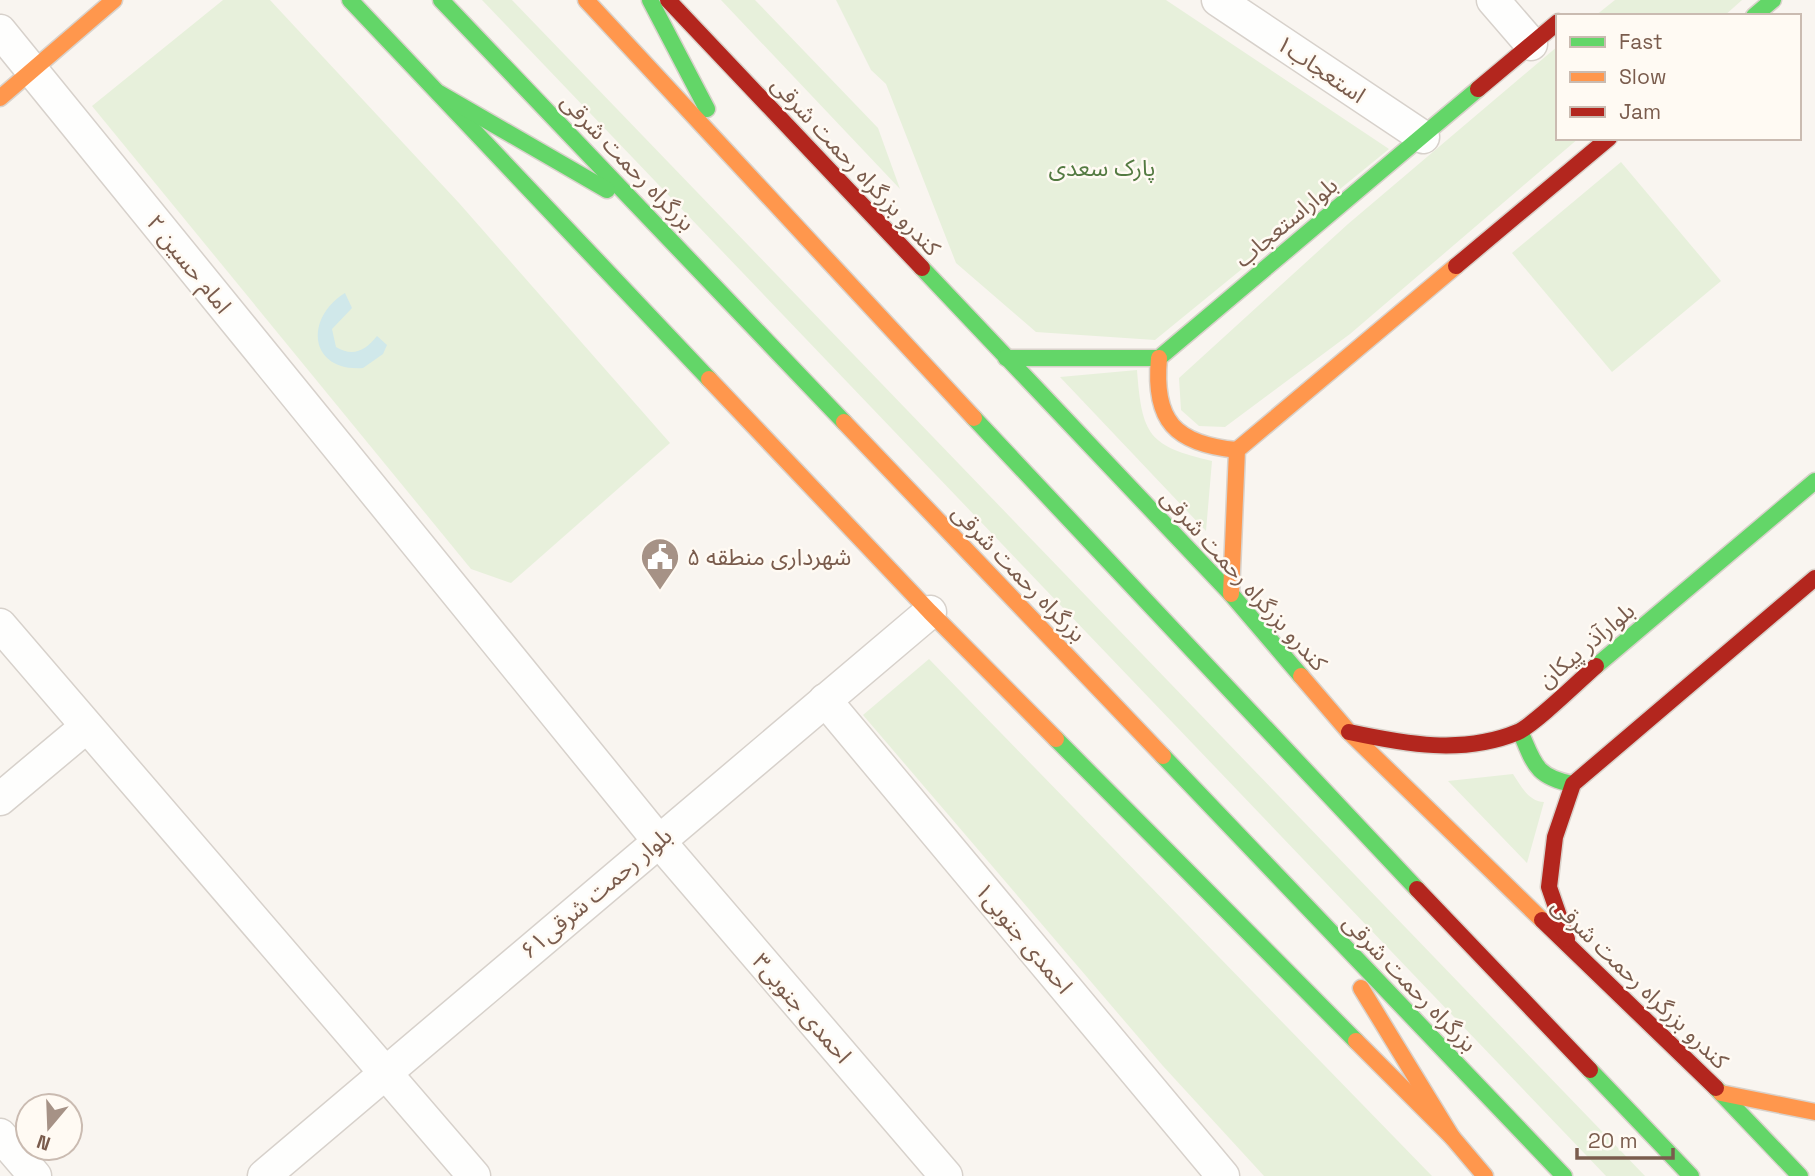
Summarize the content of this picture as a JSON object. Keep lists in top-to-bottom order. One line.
{"streets":{"main road":["بزرگراه رحمت شرقی","کندرو بزرگراه رحمت شرقی","بلواراستعجاب","بلوارآذر پیکان"],"street":["استعجاب۱","۲ امام حسین","بلوار رحمت شرقی۶۱","احمدی جنوبی۱","احمدی جنوبی۳"]},"crossings":[["استعجاب۱","بلواراستعجاب"],["کندرو بزرگراه رحمت شرقی","بلوارآذر پیکان"],["۲ امام حسین","بلوار رحمت شرقی۶۱"],["۲ امام حسین","احمدی جنوبی۳"],["بلوار رحمت شرقی۶۱","احمدی جنوبی۱"],["بلوار رحمت شرقی۶۱","احمدی جنوبی۳"]],"parks":["پارک سعدی"],"places":{"public building":["شهرداری منطقه ۵"]},"legend":["Fast","Slow","Jam"],"scale_bar":"20 m","north":"bottom"}
